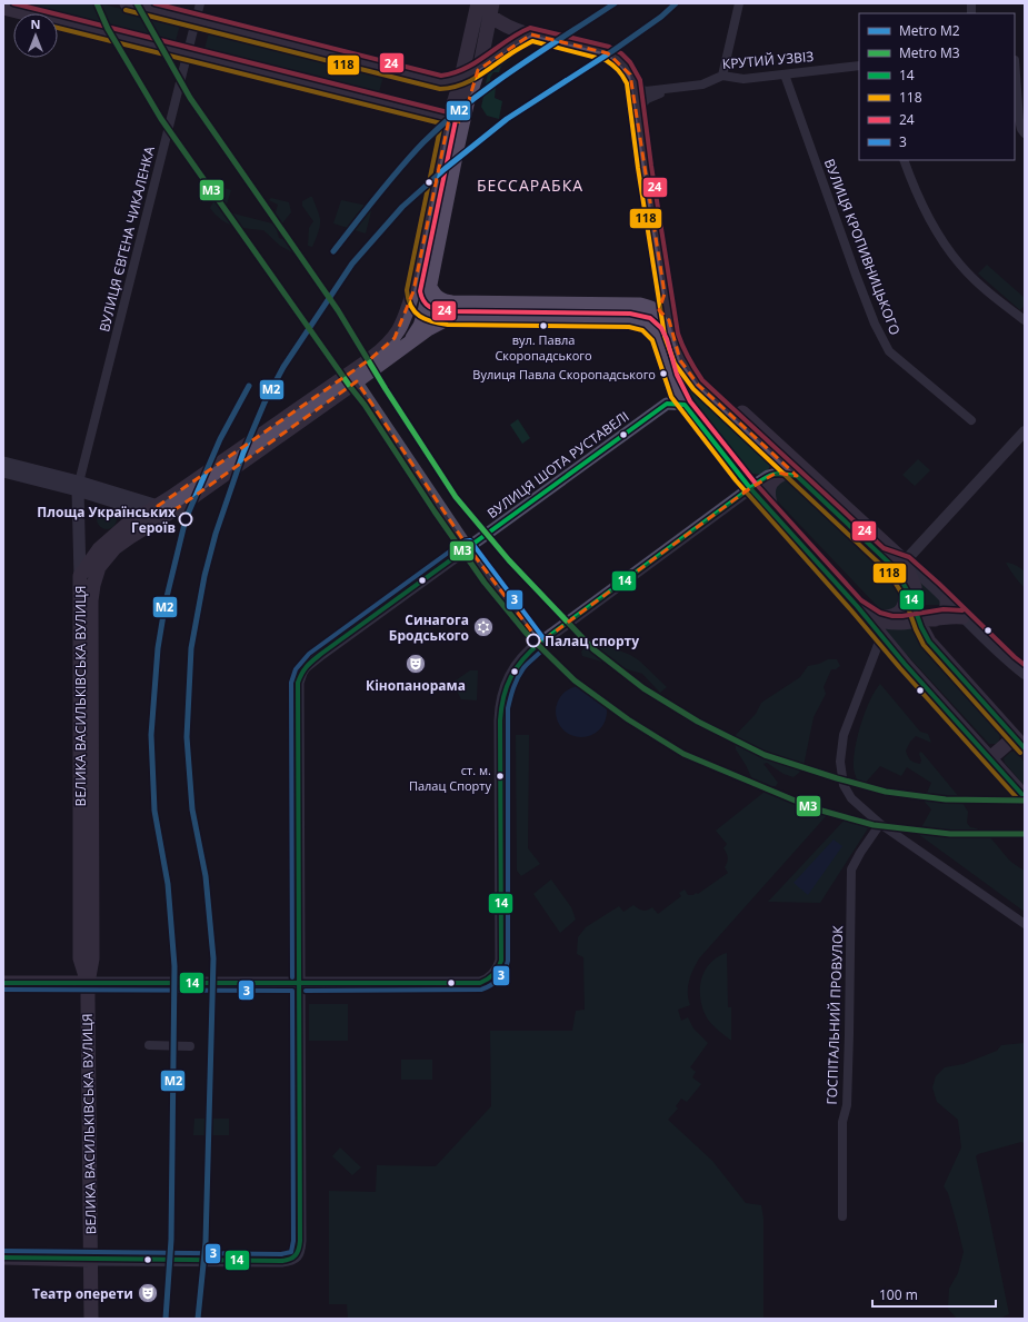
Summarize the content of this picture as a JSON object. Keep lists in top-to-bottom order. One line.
{"streets":{"main road":["ВУЛИЦЯ ШОТА РУСТАВЕЛІ","ВЕЛИКА ВАСИЛЬКІВСЬКА ВУЛИЦЯ"],"street":["КРУТИЙ УЗВІЗ","ВУЛИЦЯ ЄВГЕНА ЧИКАЛЕНКА","ВУЛИЦЯ КРОПИВНИЦЬКОГО","ГОСПІТАЛЬНИЙ ПРОВУЛОК"]},"crossings":[["КРУТИЙ УЗВІЗ","ВУЛИЦЯ КРОПИВНИЦЬКОГО"],["ВУЛИЦЯ ШОТА РУСТАВЕЛІ","ВЕЛИКА ВАСИЛЬКІВСЬКА ВУЛИЦЯ"]],"districts":["БЕССАРАБКА"],"places":{"other":["вул. Павла Скоропадського","Вулиця Павла Скоропадського","Площа Українських Героїв","Палац спорту","ст. м. Палац Спорту"],"synagogue":["Синагога Бродського"],"theatre":["Кінопанорама","Театр оперети"]},"lines":["metro line M2","metro line M3","transit line 24","transit line 118","transit line 14","transit line 3"],"legend":["Metro M2","Metro M3","14","118","24","3"],"scale_bar":"100 m","north":"top"}
